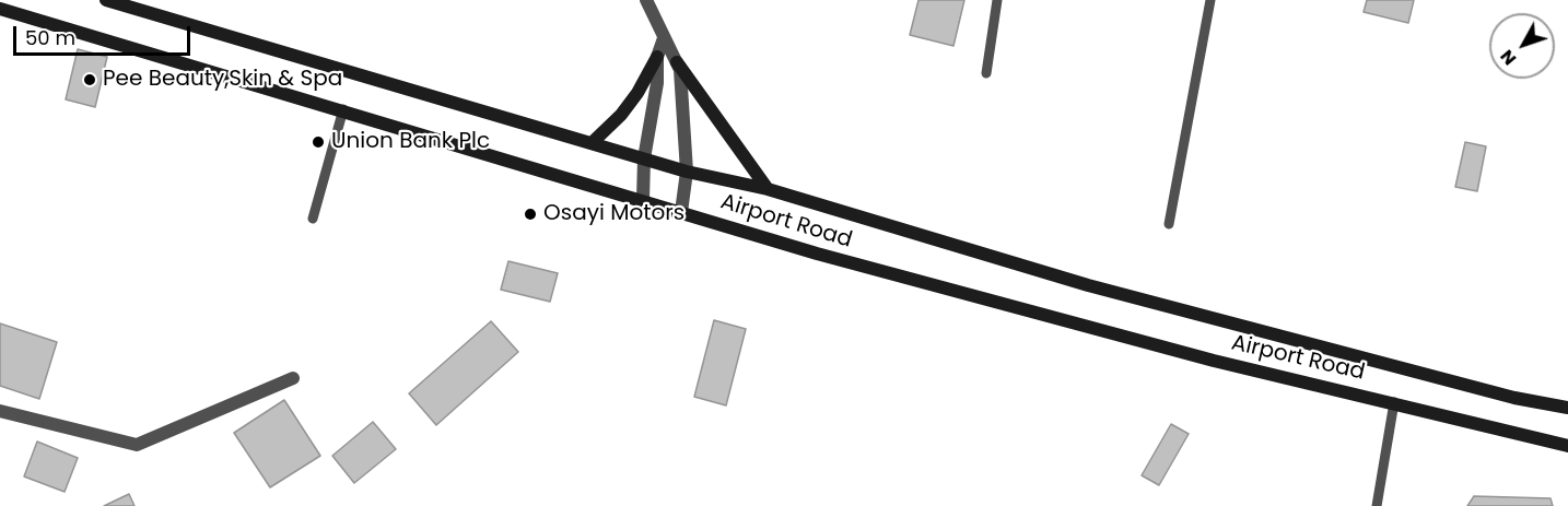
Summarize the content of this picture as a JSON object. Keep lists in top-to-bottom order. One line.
{"streets":{"main road":["Airport Road"]},"places":["Pee Beauty,Skin & Spa","Union Bank Plc","Osayi Motors"],"scale_bar":"50 m","north":"bottom left"}
